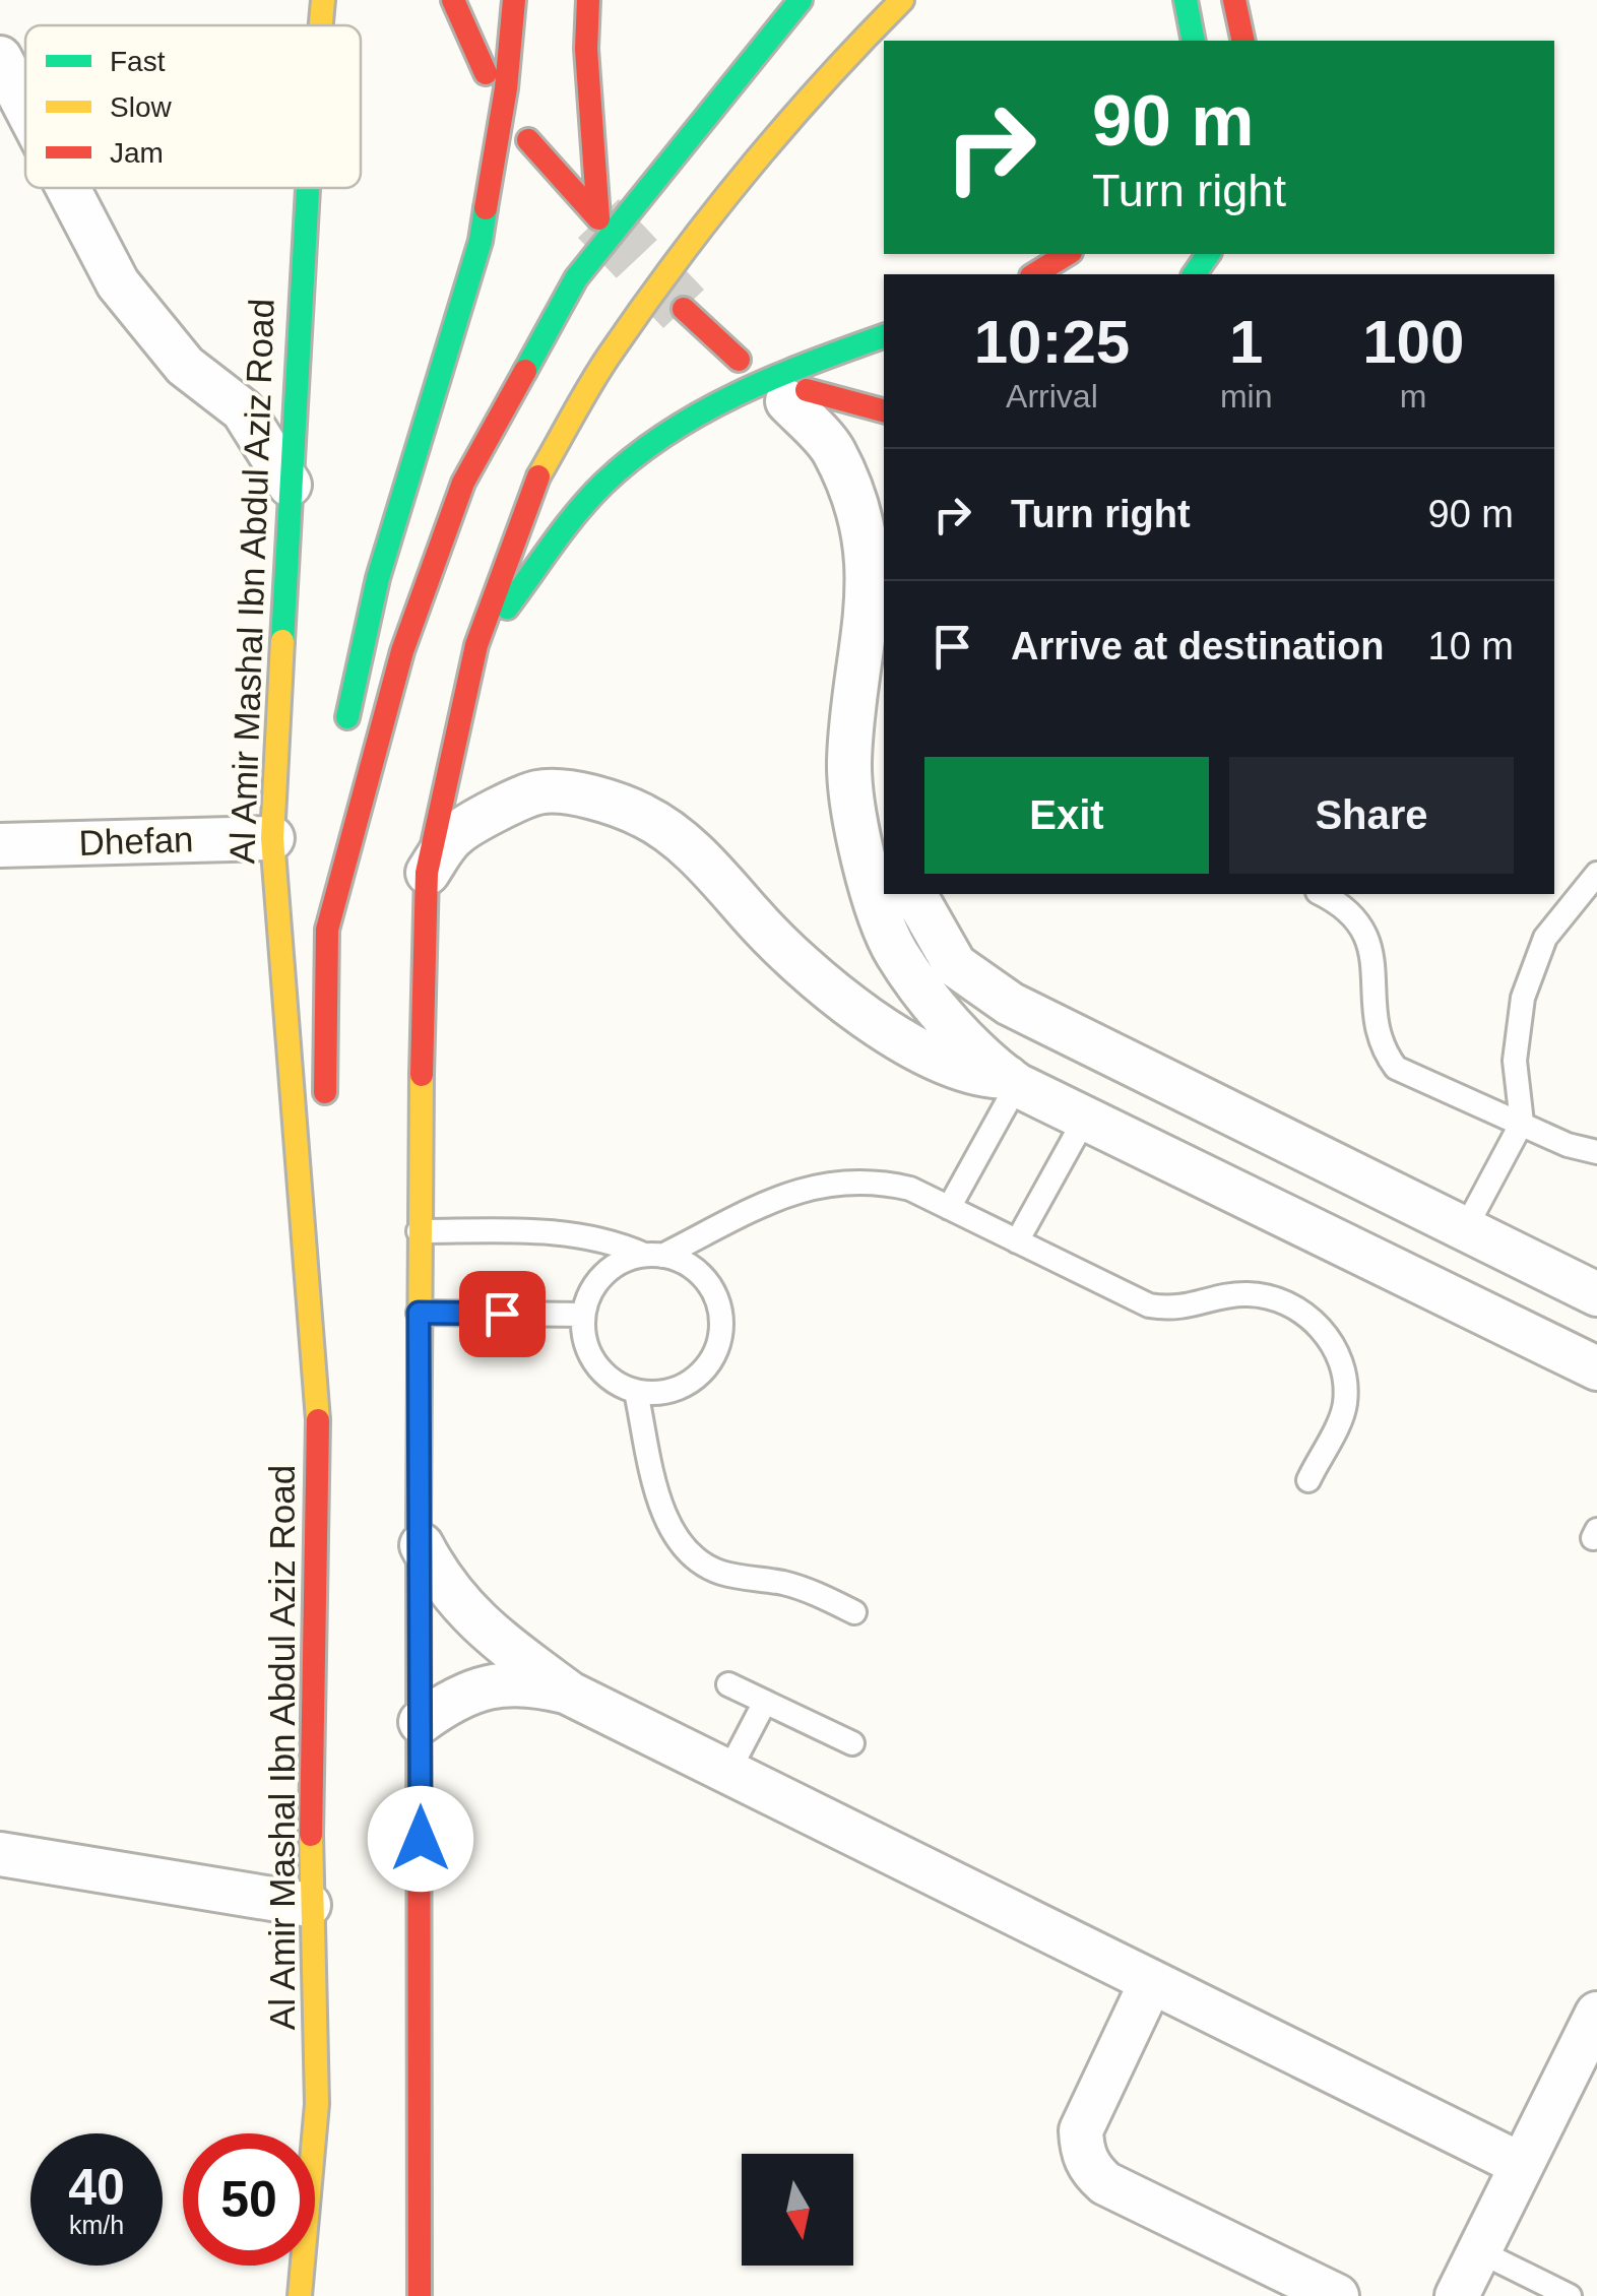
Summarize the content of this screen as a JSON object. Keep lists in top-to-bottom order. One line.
{"streets":{"main road":["Al Amir Mashal Ibn Abdul Aziz Road"],"street":["Dhefan"]},"crossings":[["Al Amir Mashal Ibn Abdul Aziz Road","Dhefan"]],"legend":["Fast","Slow","Jam"],"north":"bottom","page":{"turn":["90 m","Turn right"],"eta":["10:25","Arrival","1","min","100","m"],"list":[{"name":"Turn right","value":"90 m"},{"name":"Arrive at destination","value":"10 m"}],"buttons":["Exit","Share"],"speed":"40 km/h","limit":"50"}}
